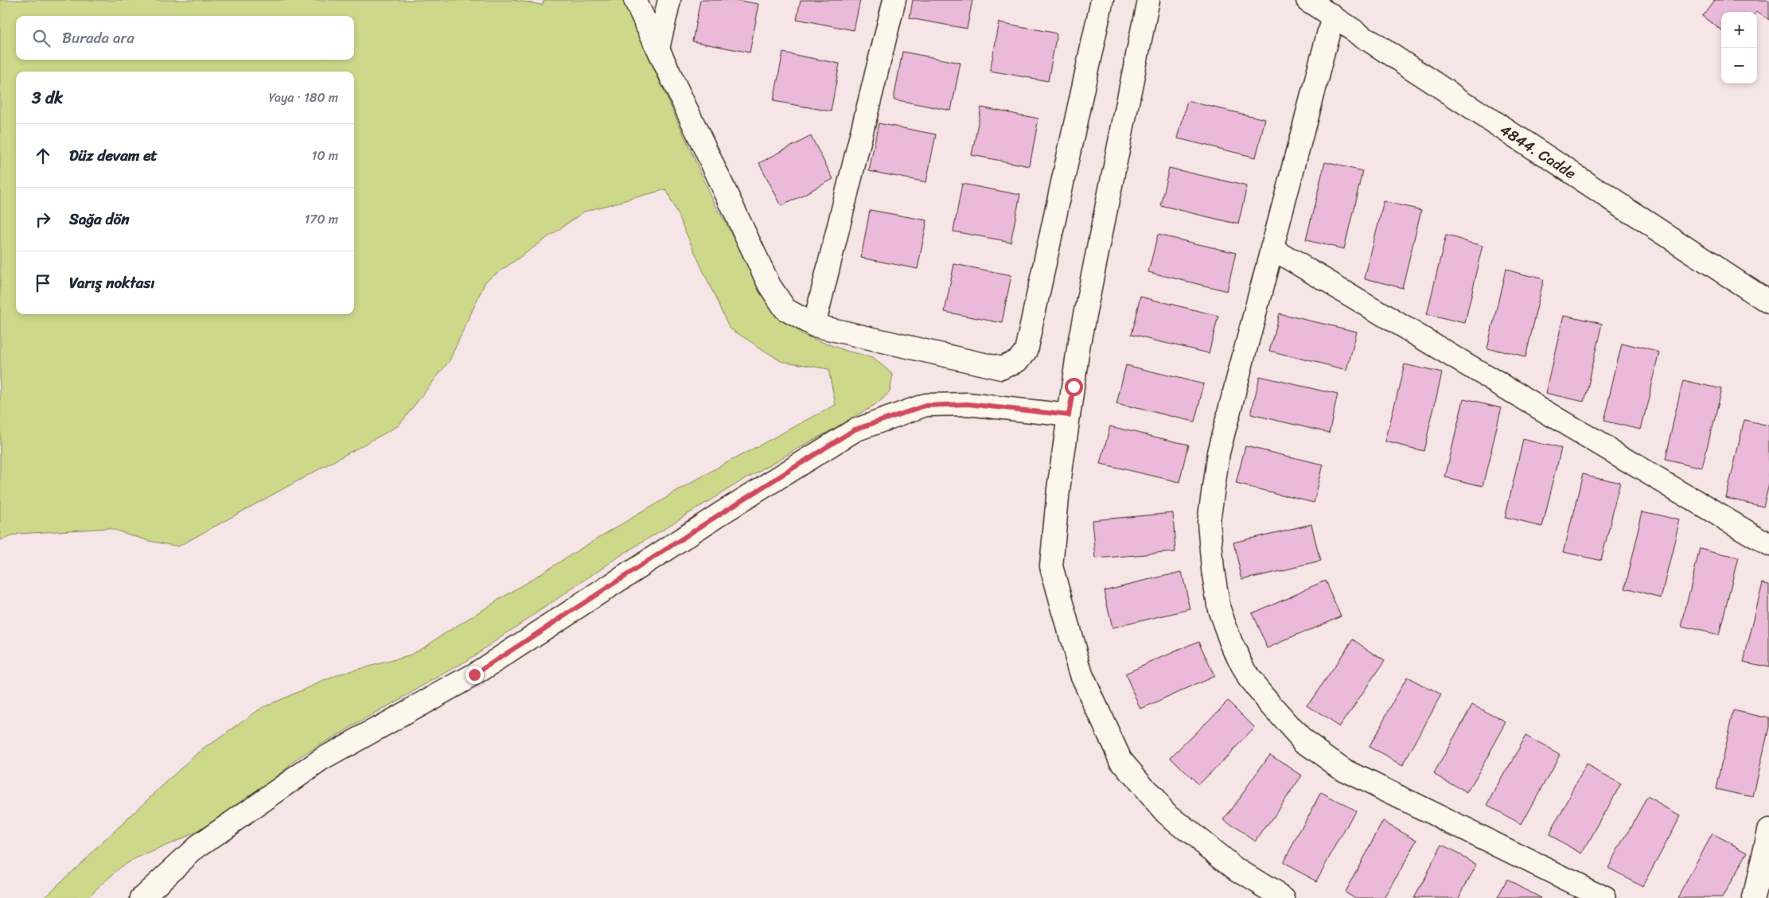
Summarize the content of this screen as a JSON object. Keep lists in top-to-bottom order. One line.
{"streets":{"street":["4844. Cadde"]},"page":{"map_buttons":["+","−"],"search":"Burada ara","heading":["3 dk","Yaya · 180 m"],"list":[["Düz devam et","10 m"],["Sağa dön","170 m"],"Varış noktası"]}}
